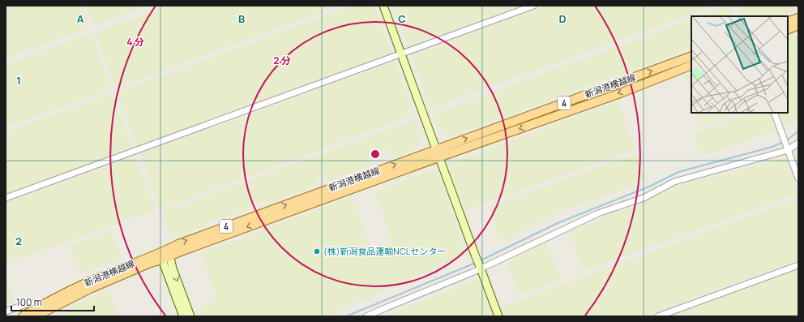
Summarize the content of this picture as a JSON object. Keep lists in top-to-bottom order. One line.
{"streets":{"main road":["新潟港横越線","4"]},"places":["(株)新潟食品運輸NCLセンター"],"scale_bar":"100 m","grid":{"columns":["A","B","C","D"],"rows":["1","2"]},"rings":["4 分","2 分"]}
